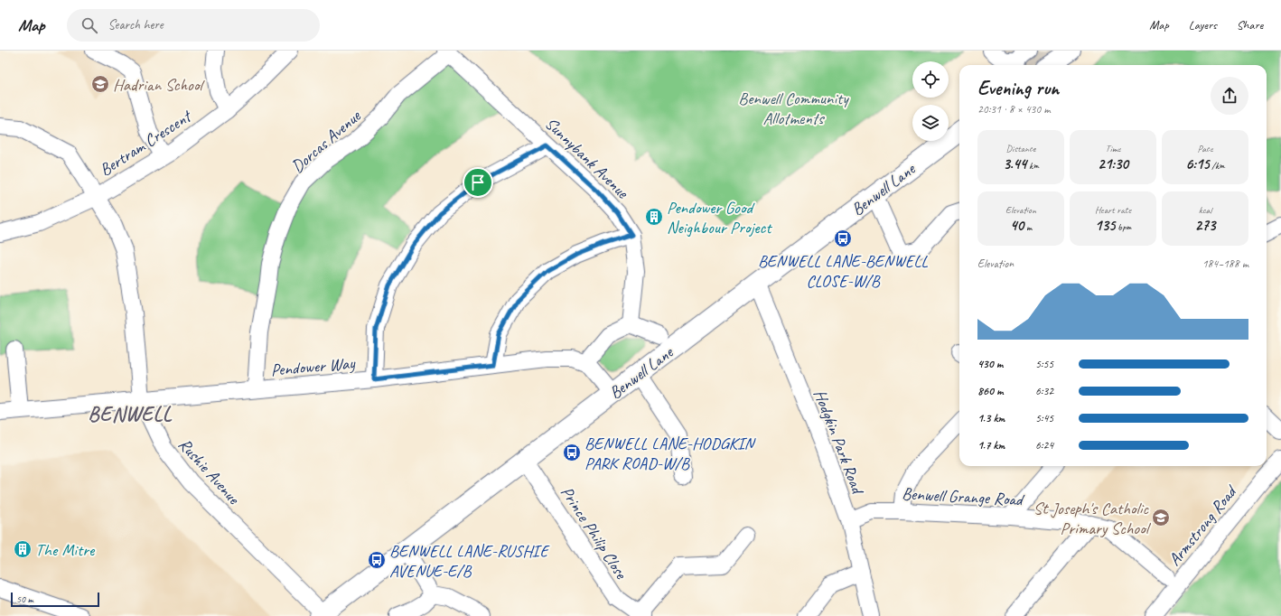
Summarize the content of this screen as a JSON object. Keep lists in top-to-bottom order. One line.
{"streets":{"main road":["Benwell Lane"],"street":["Dorcas Avenue","Bertram Crescent","Sunnybank Avenue","Pendower Way","Hodgkin Park Road","Rushie Avenue","Benwell Grange Road","Armstrong Road","Prince Philip Close"]},"crossings":[["Dorcas Avenue","Sunnybank Avenue"],["Dorcas Avenue","Pendower Way"],["Bertram Crescent","Rushie Avenue"],["Benwell Lane","Pendower Way"],["Benwell Lane","Hodgkin Park Road"],["Benwell Lane","Rushie Avenue"],["Benwell Lane","Prince Philip Close"],["Pendower Way","Rushie Avenue"],["Hodgkin Park Road","Benwell Grange Road"]],"districts":["BENWELL"],"parks":["Benwell Community Allotments"],"places":{"school or university":["Hadrian School","St Joseph's Catholic Primary School"],"building":["Pendower Good Neighbour Project","The Mitre"],"bus stop":["BENWELL LANE-BENWELL CLOSE-W/B","BENWELL LANE-HODGKIN PARK ROAD-W/B","BENWELL LANE-RUSHIE AVENUE-E/B"]},"scale_bar":"50 m","page":{"header":"Map","search":"Search here","nav":["Map","Layers","Share"],"heading":["Evening run","20:31 · 8 × 430 m"],"stats":[["Distance","3.44 km"],["Time","21:30"],["Pace","6:15 /km"],["Elevation","40 m"],["Heart rate","135 bpm"],["kcal","273"]],"chart":["Elevation","184–188 m"],"list":[{"name":"430 m","note":"5:55"},{"name":"860 m","note":"6:32"},{"name":"1.3 km","note":"5:45"},{"name":"1.7 km","note":"6:24"}],"scale":"50 m"}}
